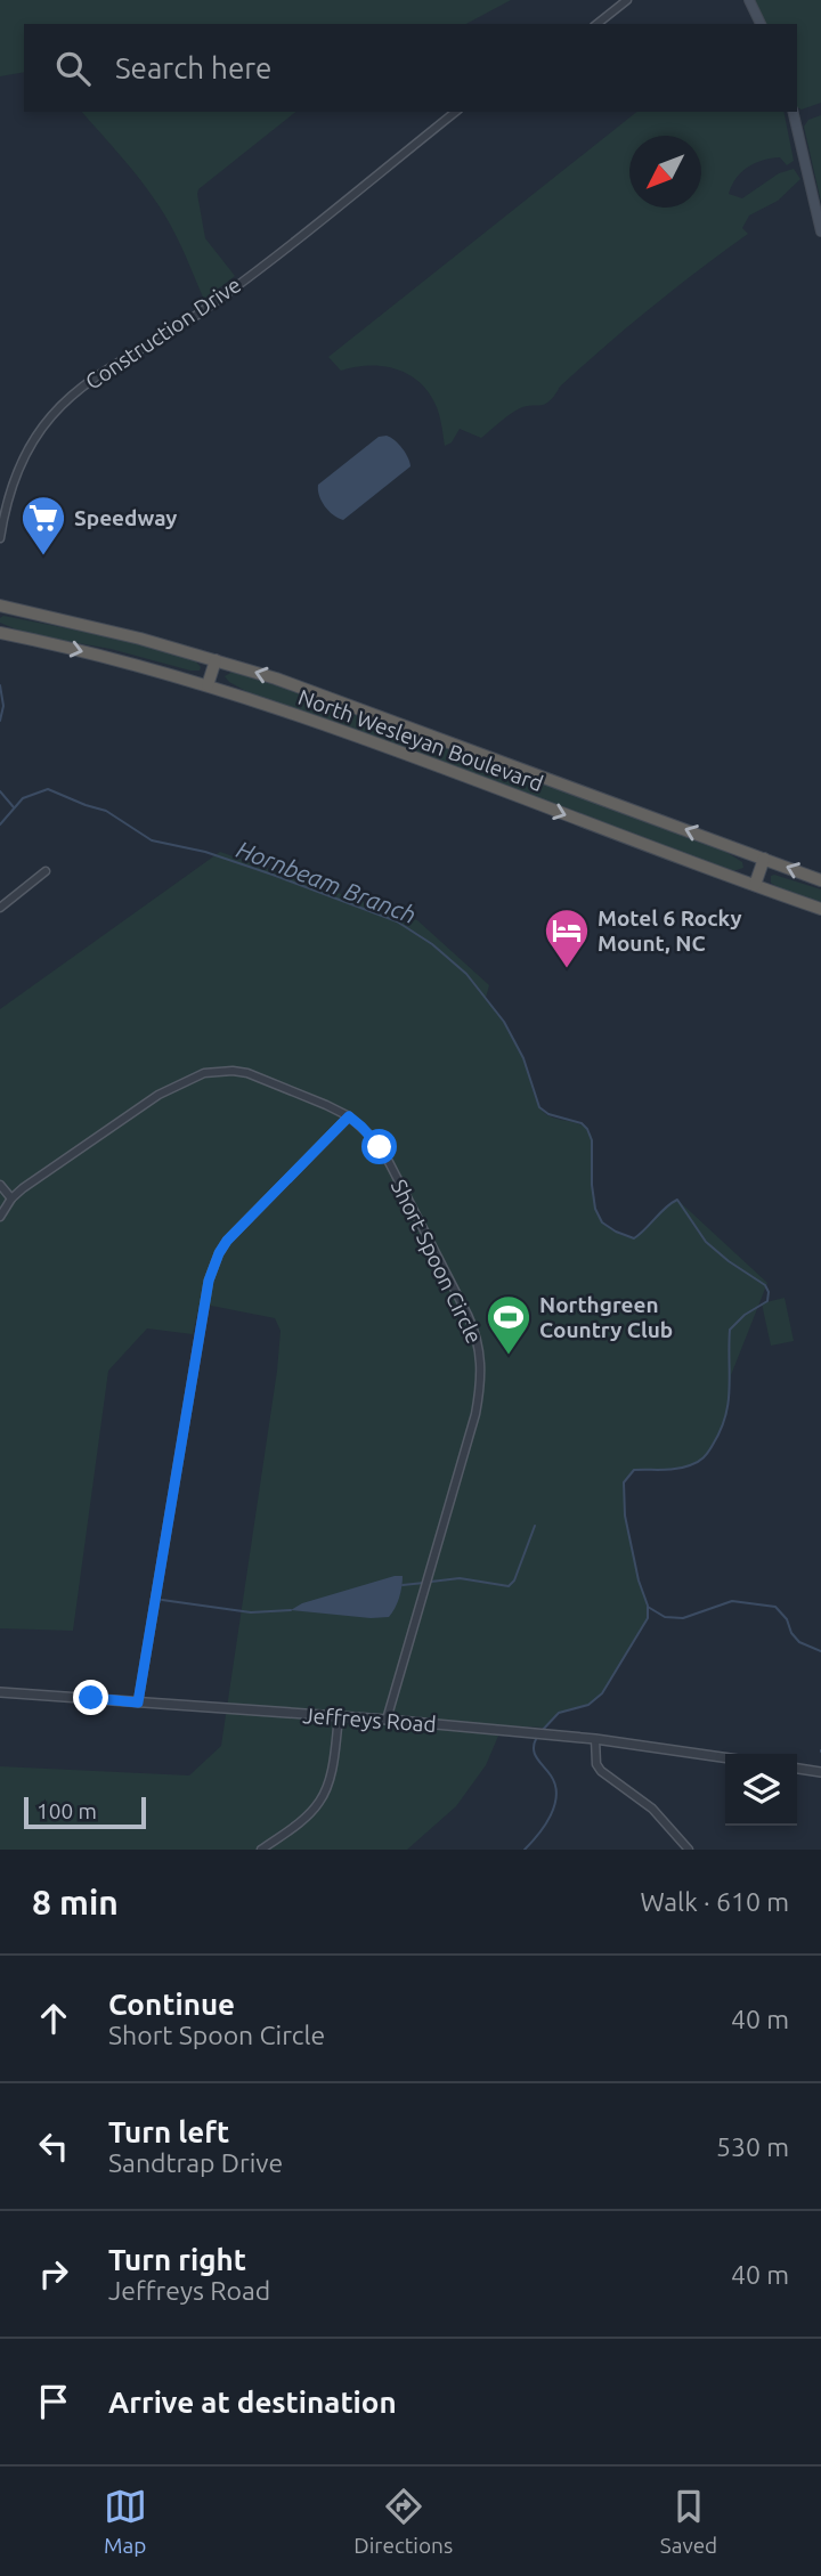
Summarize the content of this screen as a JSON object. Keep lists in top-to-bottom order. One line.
{"streets":{"highway":["North Wesleyan Boulevard"],"street":["Construction Drive","Short Spoon Circle","Jeffreys Road"]},"crossings":[["Short Spoon Circle","Jeffreys Road"]],"water":["Hornbeam Branch"],"places":{"supermarket":["Speedway"],"hotel":["Motel 6 Rocky Mount, NC"],"sports":["Northgreen Country Club"]},"scale_bar":"100 m","north":"bottom left","page":{"search":"Search here","scale":"100 m","heading":["8 min","Walk · 610 m"],"list":[["Continue","Short Spoon Circle","40 m"],["Turn left","Sandtrap Drive","530 m"],["Turn right","Jeffreys Road","40 m"],"Arrive at destination"],"nav":["Map","Directions","Saved"]}}
